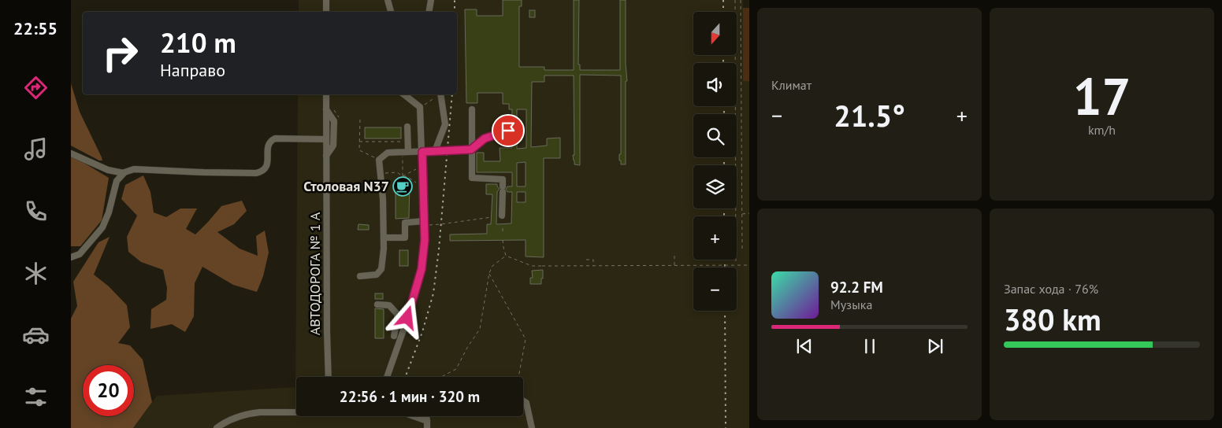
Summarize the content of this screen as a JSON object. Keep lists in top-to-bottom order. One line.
{"streets":{"street":["АВТОДОРОГА № 1 А"]},"places":{"cafe":["Столовая N37"]},"north":"bottom","page":{"tabs":"22:55","tile":["Климат",["17","km/h"],["Запас хода · 76%","380 km"]],"map_buttons":["+","−"],"turn":["210 m","Направо"],"heat":["−","21.5°","+"],"song":["92.2 FM","Музыка"],"limit":"20","trip":"22:56 · 1 мин · 320 m"}}
